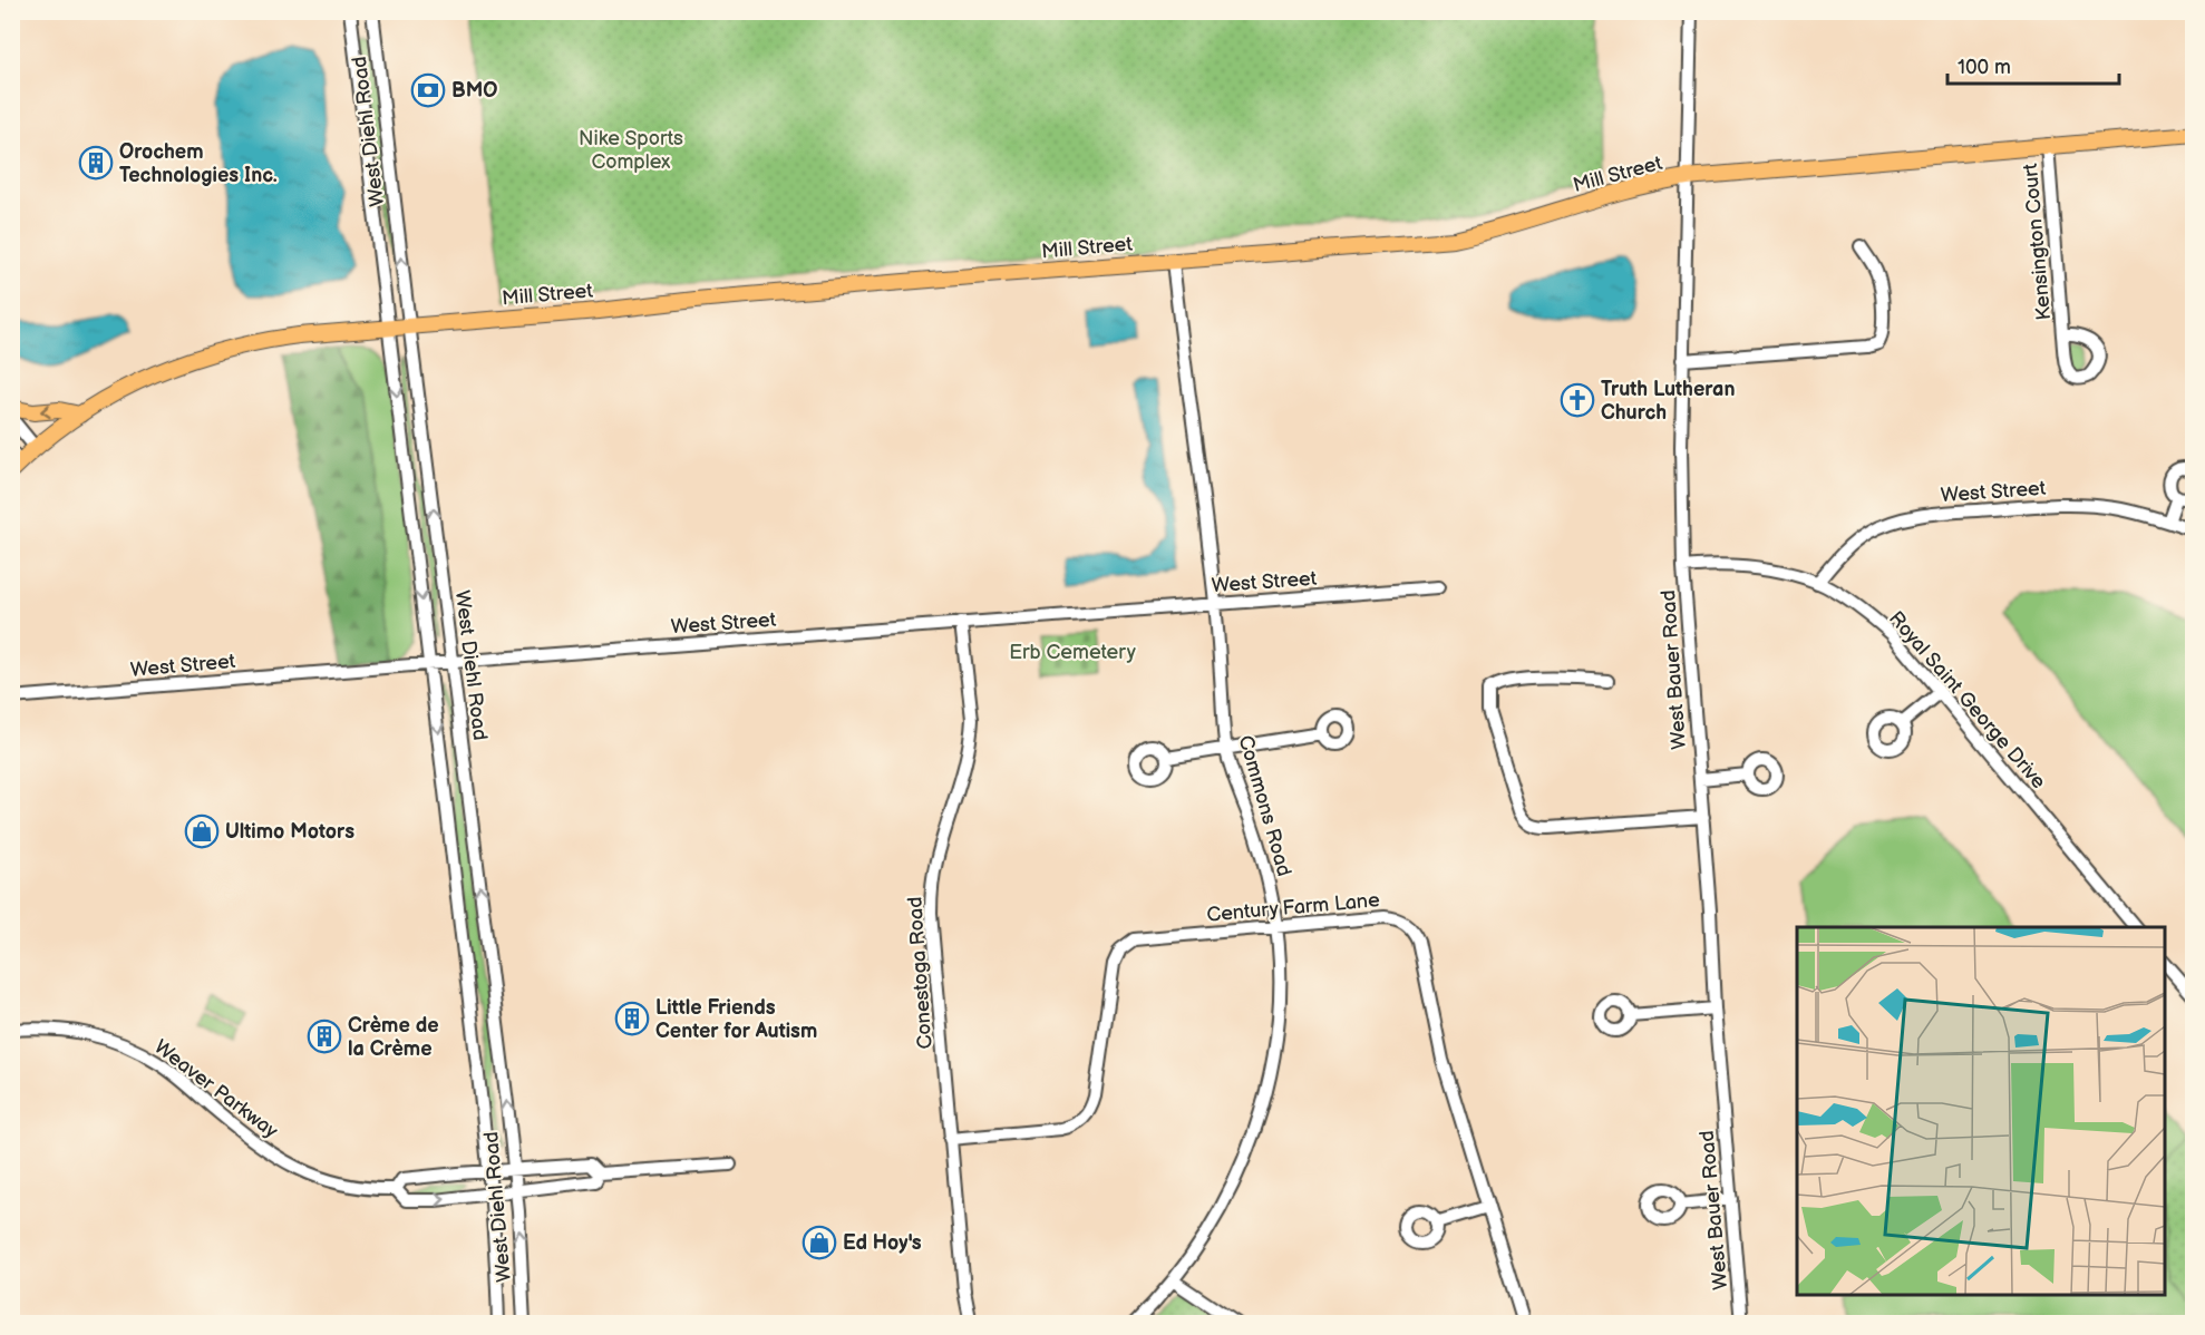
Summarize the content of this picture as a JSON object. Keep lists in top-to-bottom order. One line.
{"streets":{"main road":["Mill Street"],"street":["West Diehl Road","Kensington Court","West Street","West Bauer Road","Royal Saint George Drive","Commons Road","Century Farm Lane","Conestoga Road","Weaver Parkway"]},"crossings":[["West Diehl Road","Mill Street"],["West Diehl Road","West Street"],["West Diehl Road","Weaver Parkway"],["Mill Street","Kensington Court"],["Mill Street","West Bauer Road"],["Mill Street","Commons Road"],["West Street","Royal Saint George Drive"],["West Street","Commons Road"],["West Street","Conestoga Road"],["West Bauer Road","Royal Saint George Drive"],["Commons Road","Century Farm Lane"],["Century Farm Lane","Conestoga Road"]],"parks":["Nike Sports Complex","Erb Cemetery"],"places":{"bank":["BMO"],"building":["Orochem Technologies Inc.","Little Friends Center for Autism","Crème de la Crème"],"church":["Truth Lutheran Church"],"shop":["Ultimo Motors","Ed Hoy's"]},"scale_bar":"100 m"}
